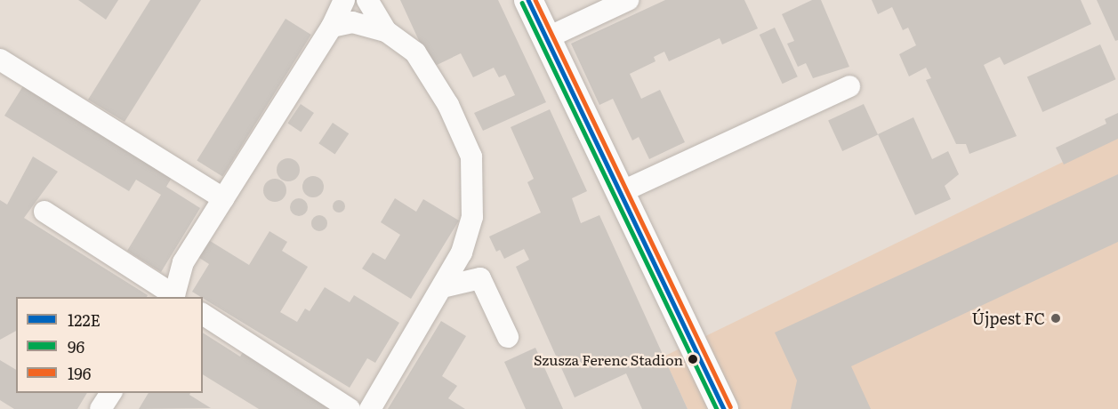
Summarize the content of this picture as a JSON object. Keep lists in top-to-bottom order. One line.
{"places":["Újpest FC","Szusza Ferenc Stadion"],"lines":["transit line 122E","transit line 196","transit line 96"],"legend":["122E","96","196"]}
